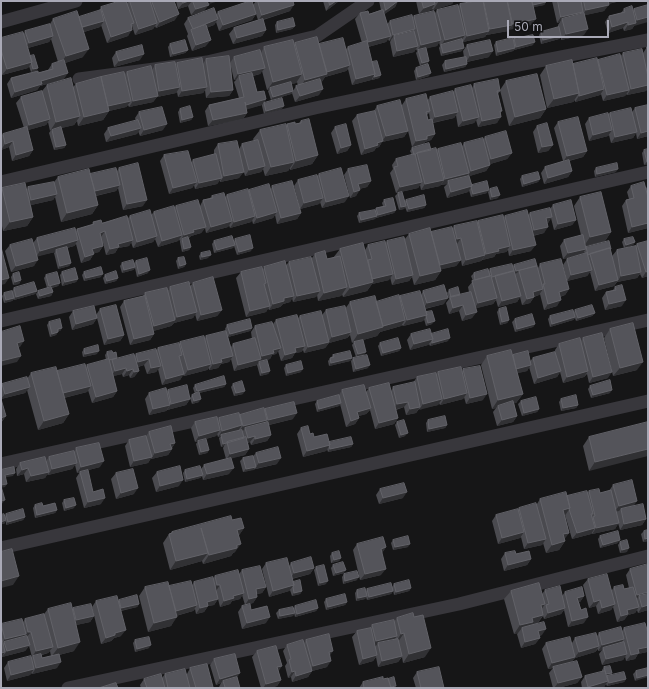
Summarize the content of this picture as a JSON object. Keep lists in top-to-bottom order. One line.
{"scale_bar":"50 m"}
